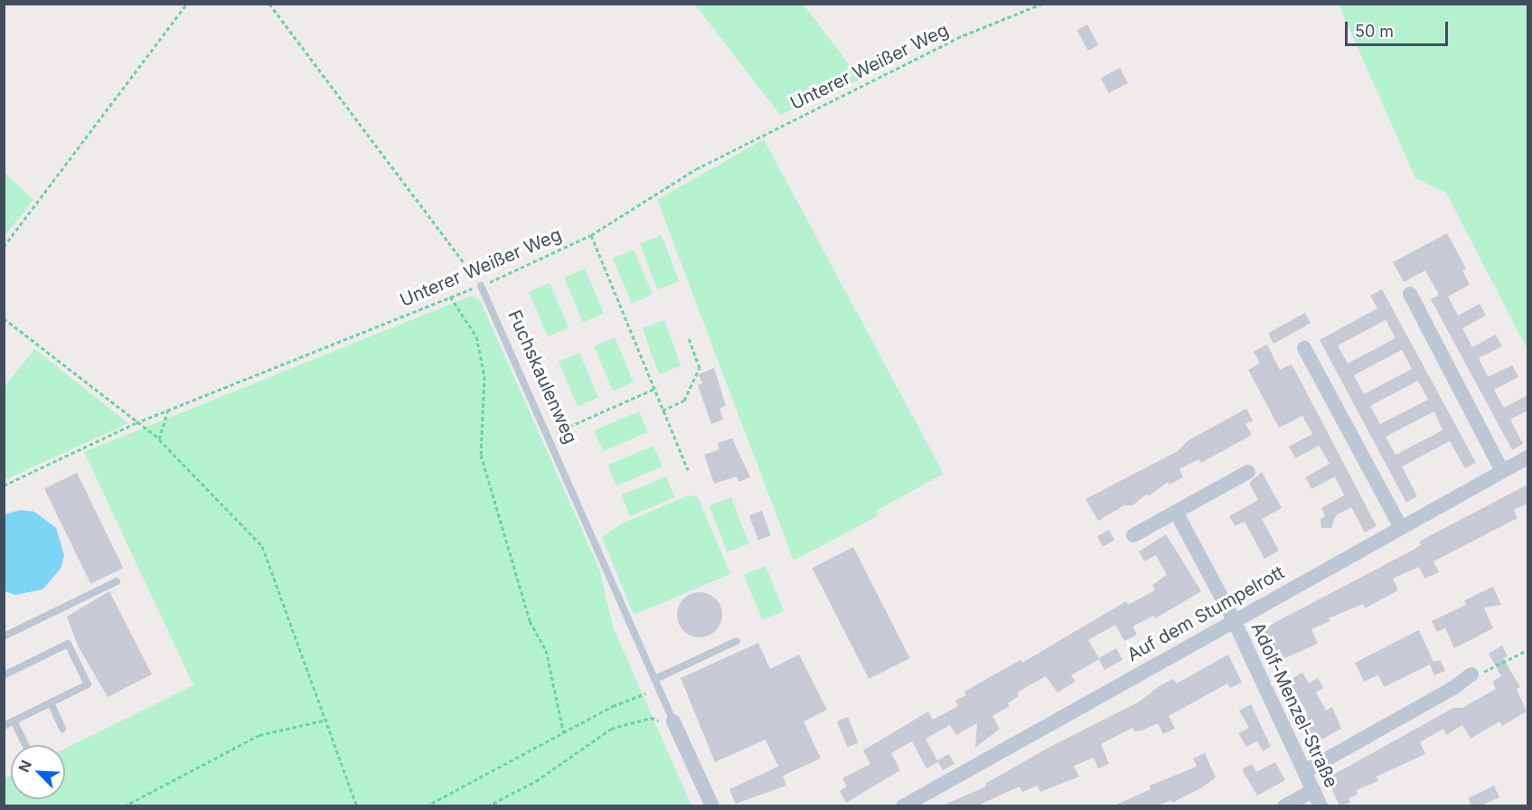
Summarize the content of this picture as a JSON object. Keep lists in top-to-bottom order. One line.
{"streets":{"street":["Fuchskaulenweg","Auf dem Stumpelrott","Adolf-Menzel-Straße"],"path":["Unterer Weißer Weg"]},"crossings":[["Unterer Weißer Weg","Fuchskaulenweg"],["Auf dem Stumpelrott","Adolf-Menzel-Straße"]],"scale_bar":"50 m","north":"top left"}
